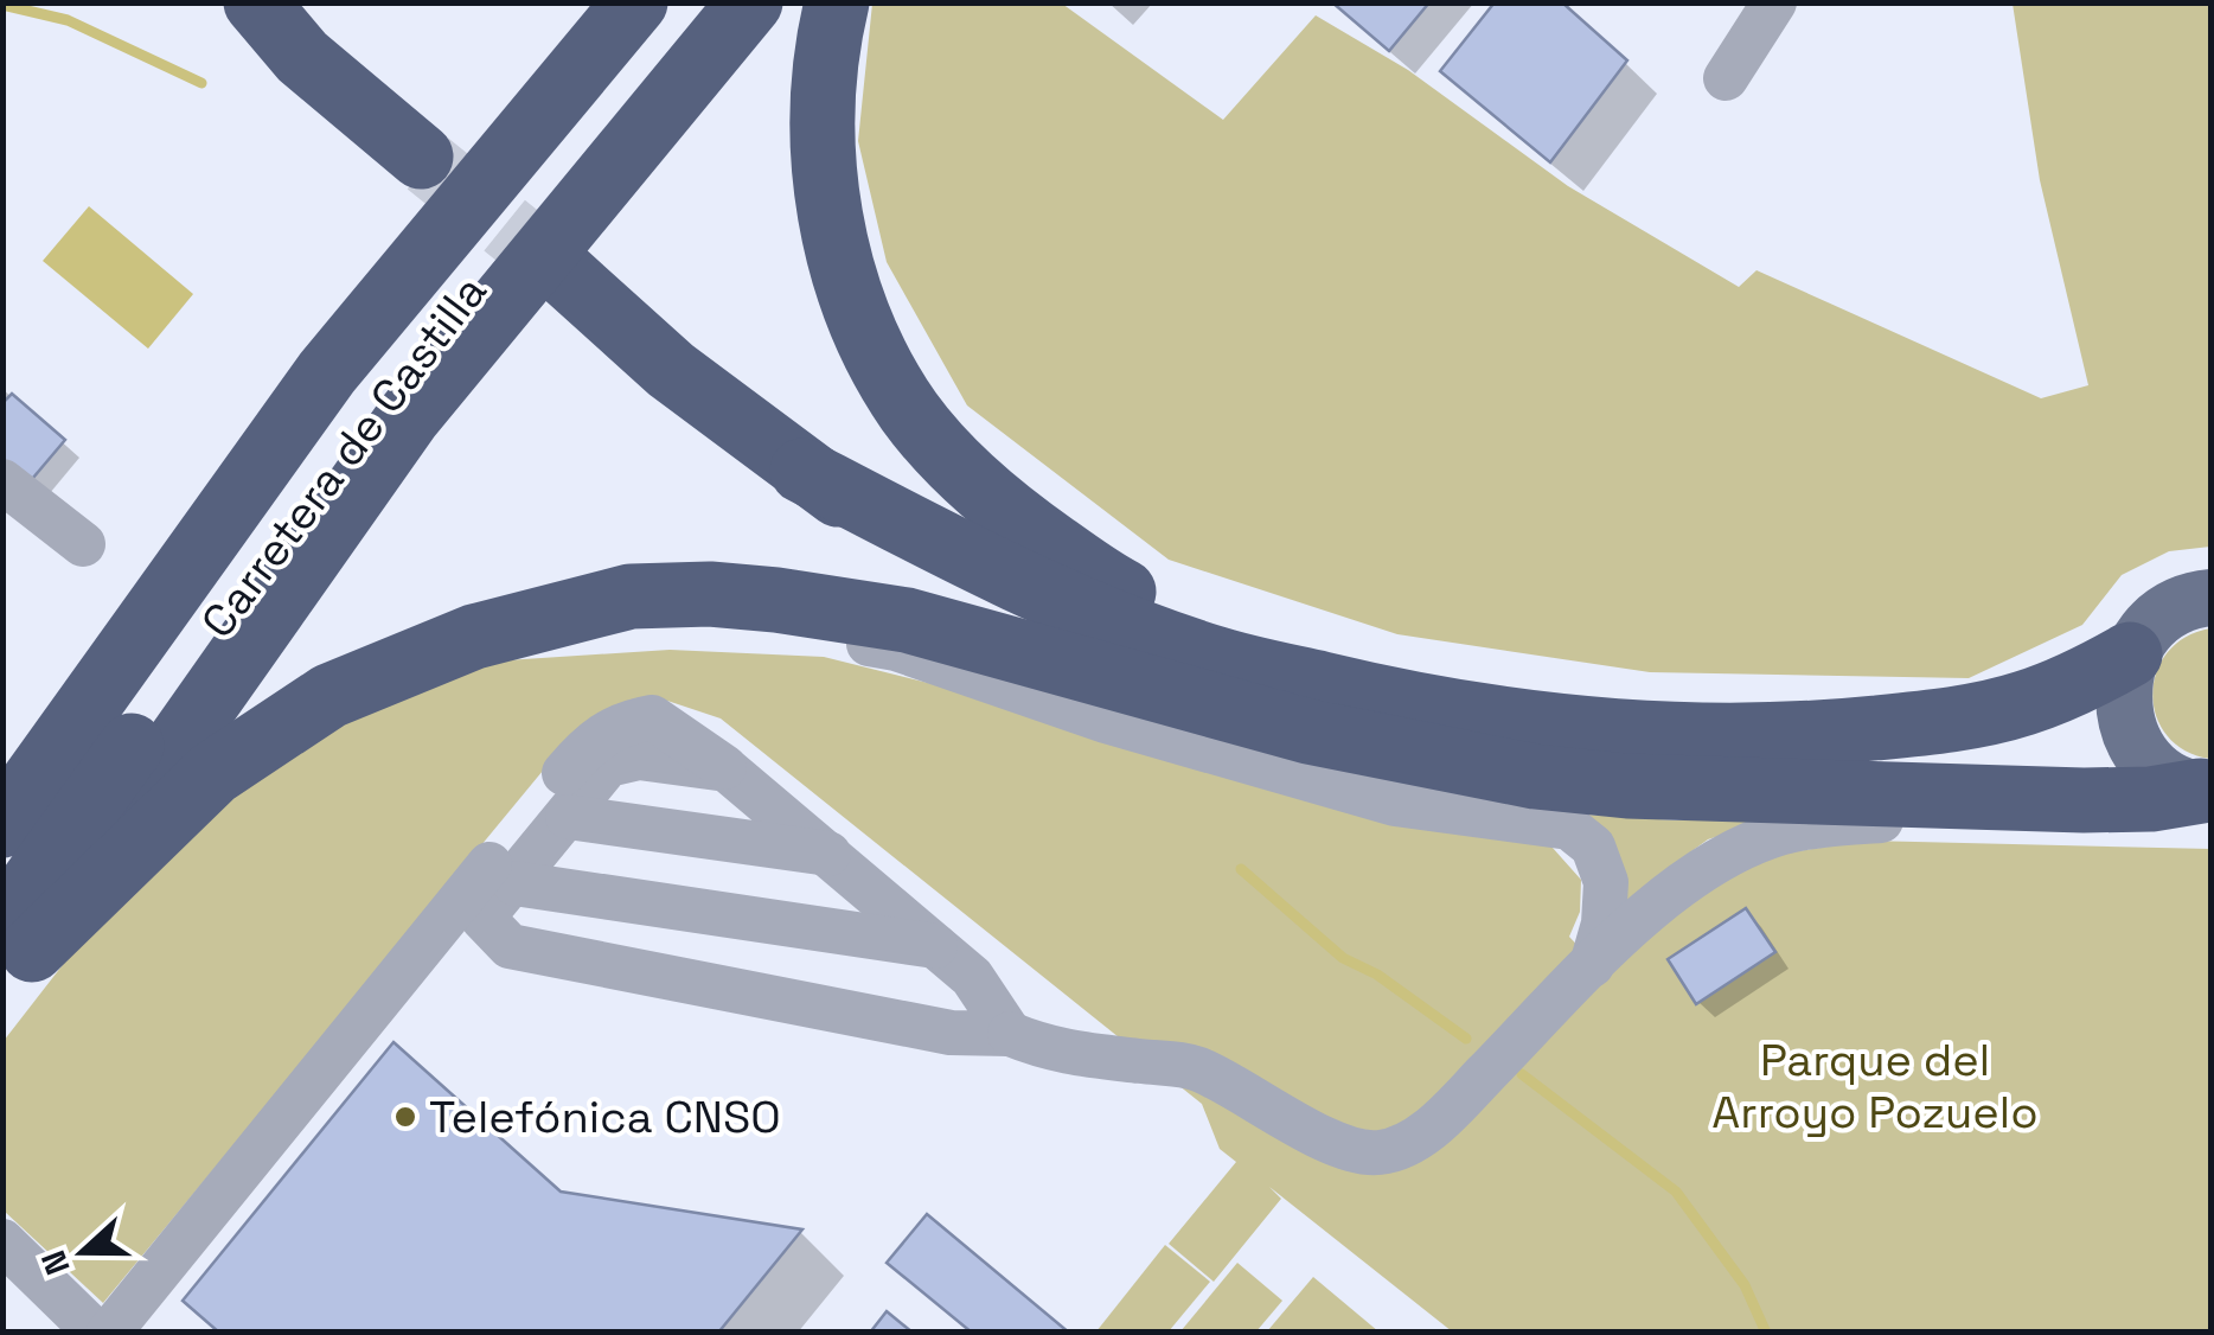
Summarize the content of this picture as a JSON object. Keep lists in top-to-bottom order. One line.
{"streets":{"highway":["Carretera de Castilla"]},"parks":["Parque del Arroyo Pozuelo"],"places":["Telefónica CNSO"],"north":"left"}
